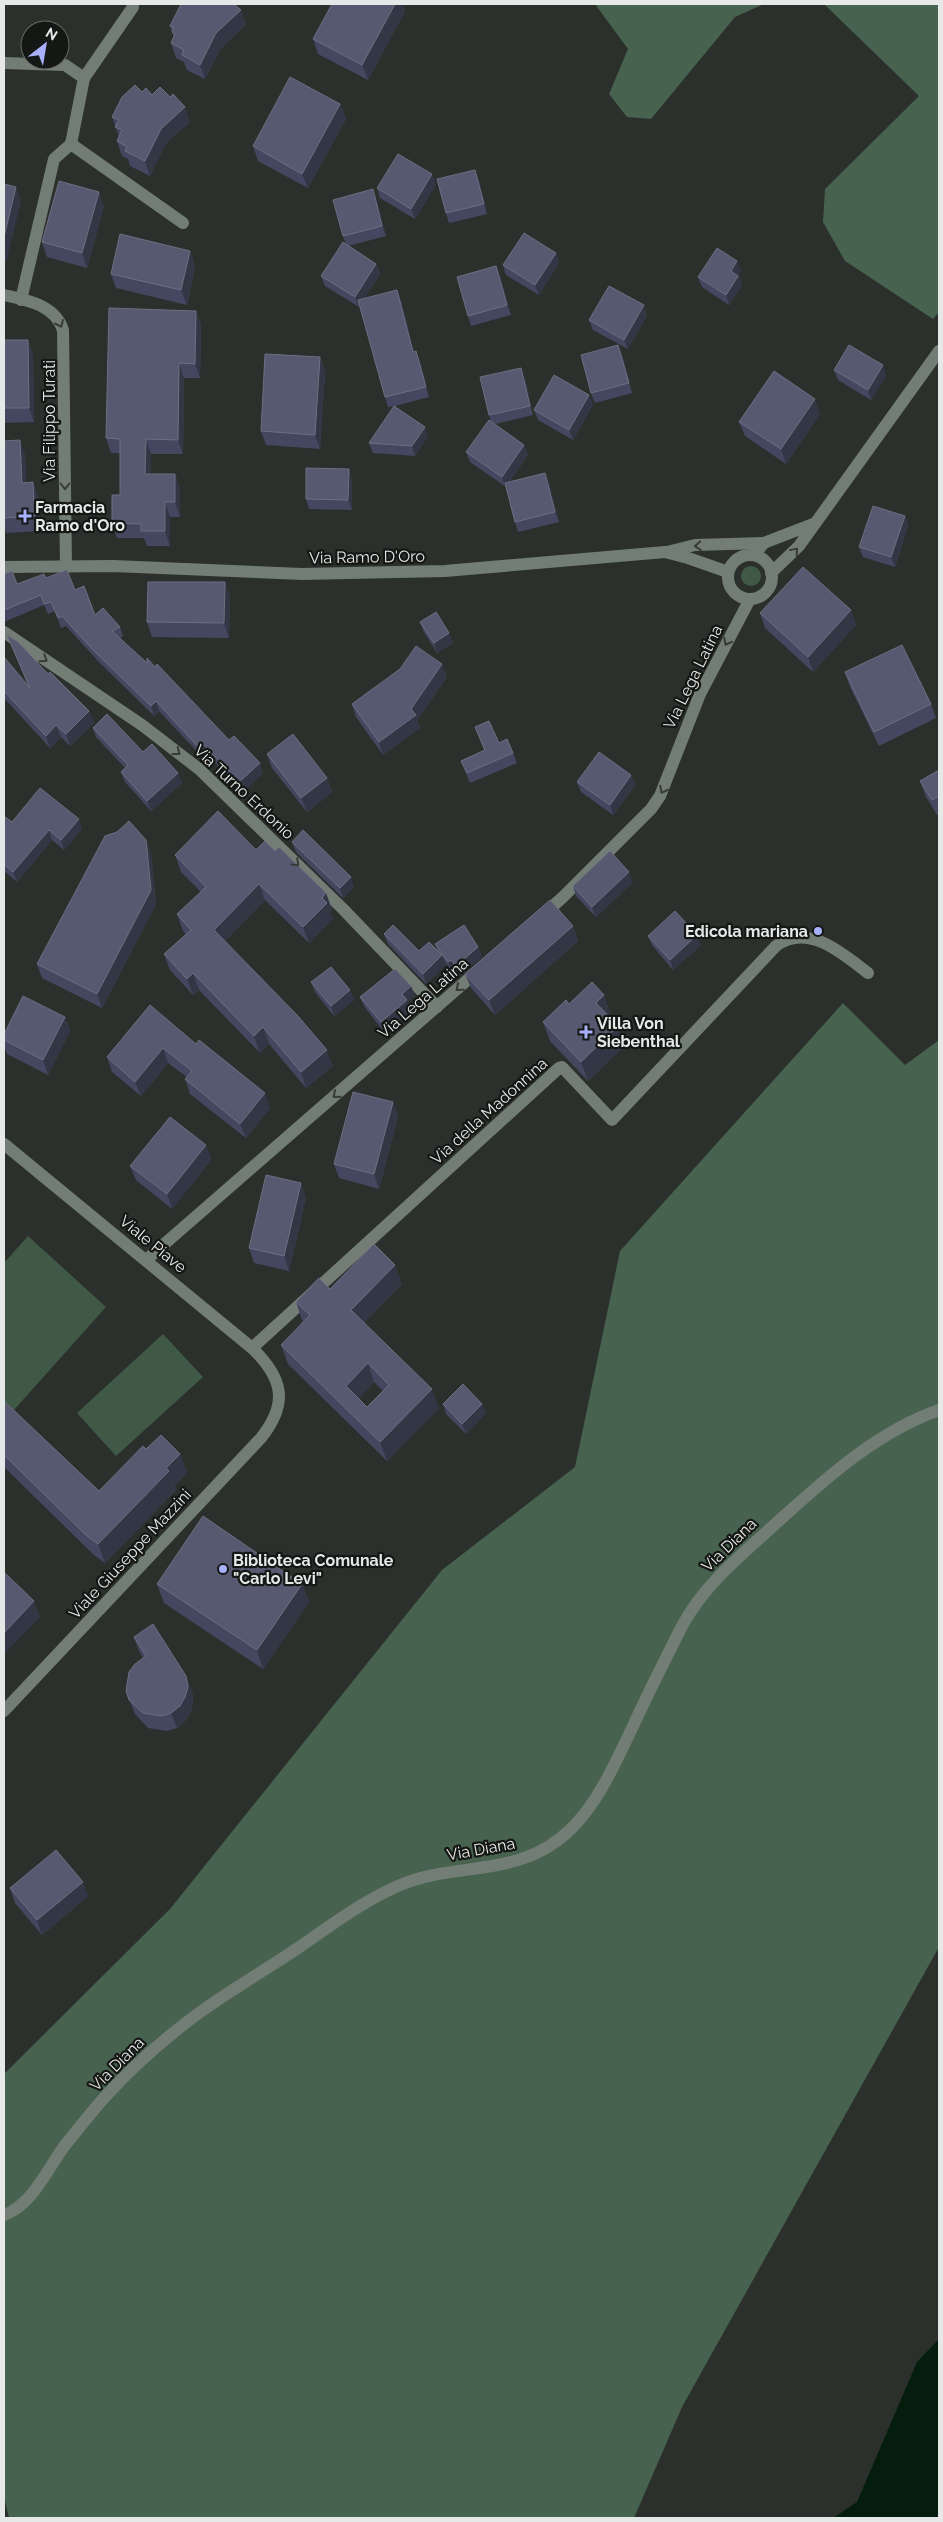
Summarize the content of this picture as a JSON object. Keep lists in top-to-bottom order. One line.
{"streets":{"street":["Via Filippo Turati","Via Ramo D'Oro","Via Lega Latina","Via Turno Erdonio","Via della Madonnina","Viale Piave","Via Diana","Viale Giuseppe Mazzini"]},"crossings":[["Via Filippo Turati","Via Ramo D'Oro"],["Via Ramo D'Oro","Via Lega Latina"],["Via Lega Latina","Via Turno Erdonio"],["Via Lega Latina","Viale Piave"],["Via della Madonnina","Viale Piave"],["Viale Piave","Viale Giuseppe Mazzini"]],"one_way":["Via Filippo Turati","Via Lega Latina","Via Turno Erdonio"],"places":{"health":["Farmacia Ramo d'Oro","Villa Von Siebenthal"],"other":["Edicola mariana","Biblioteca Comunale \"Carlo Levi\""]},"north":"top right"}
